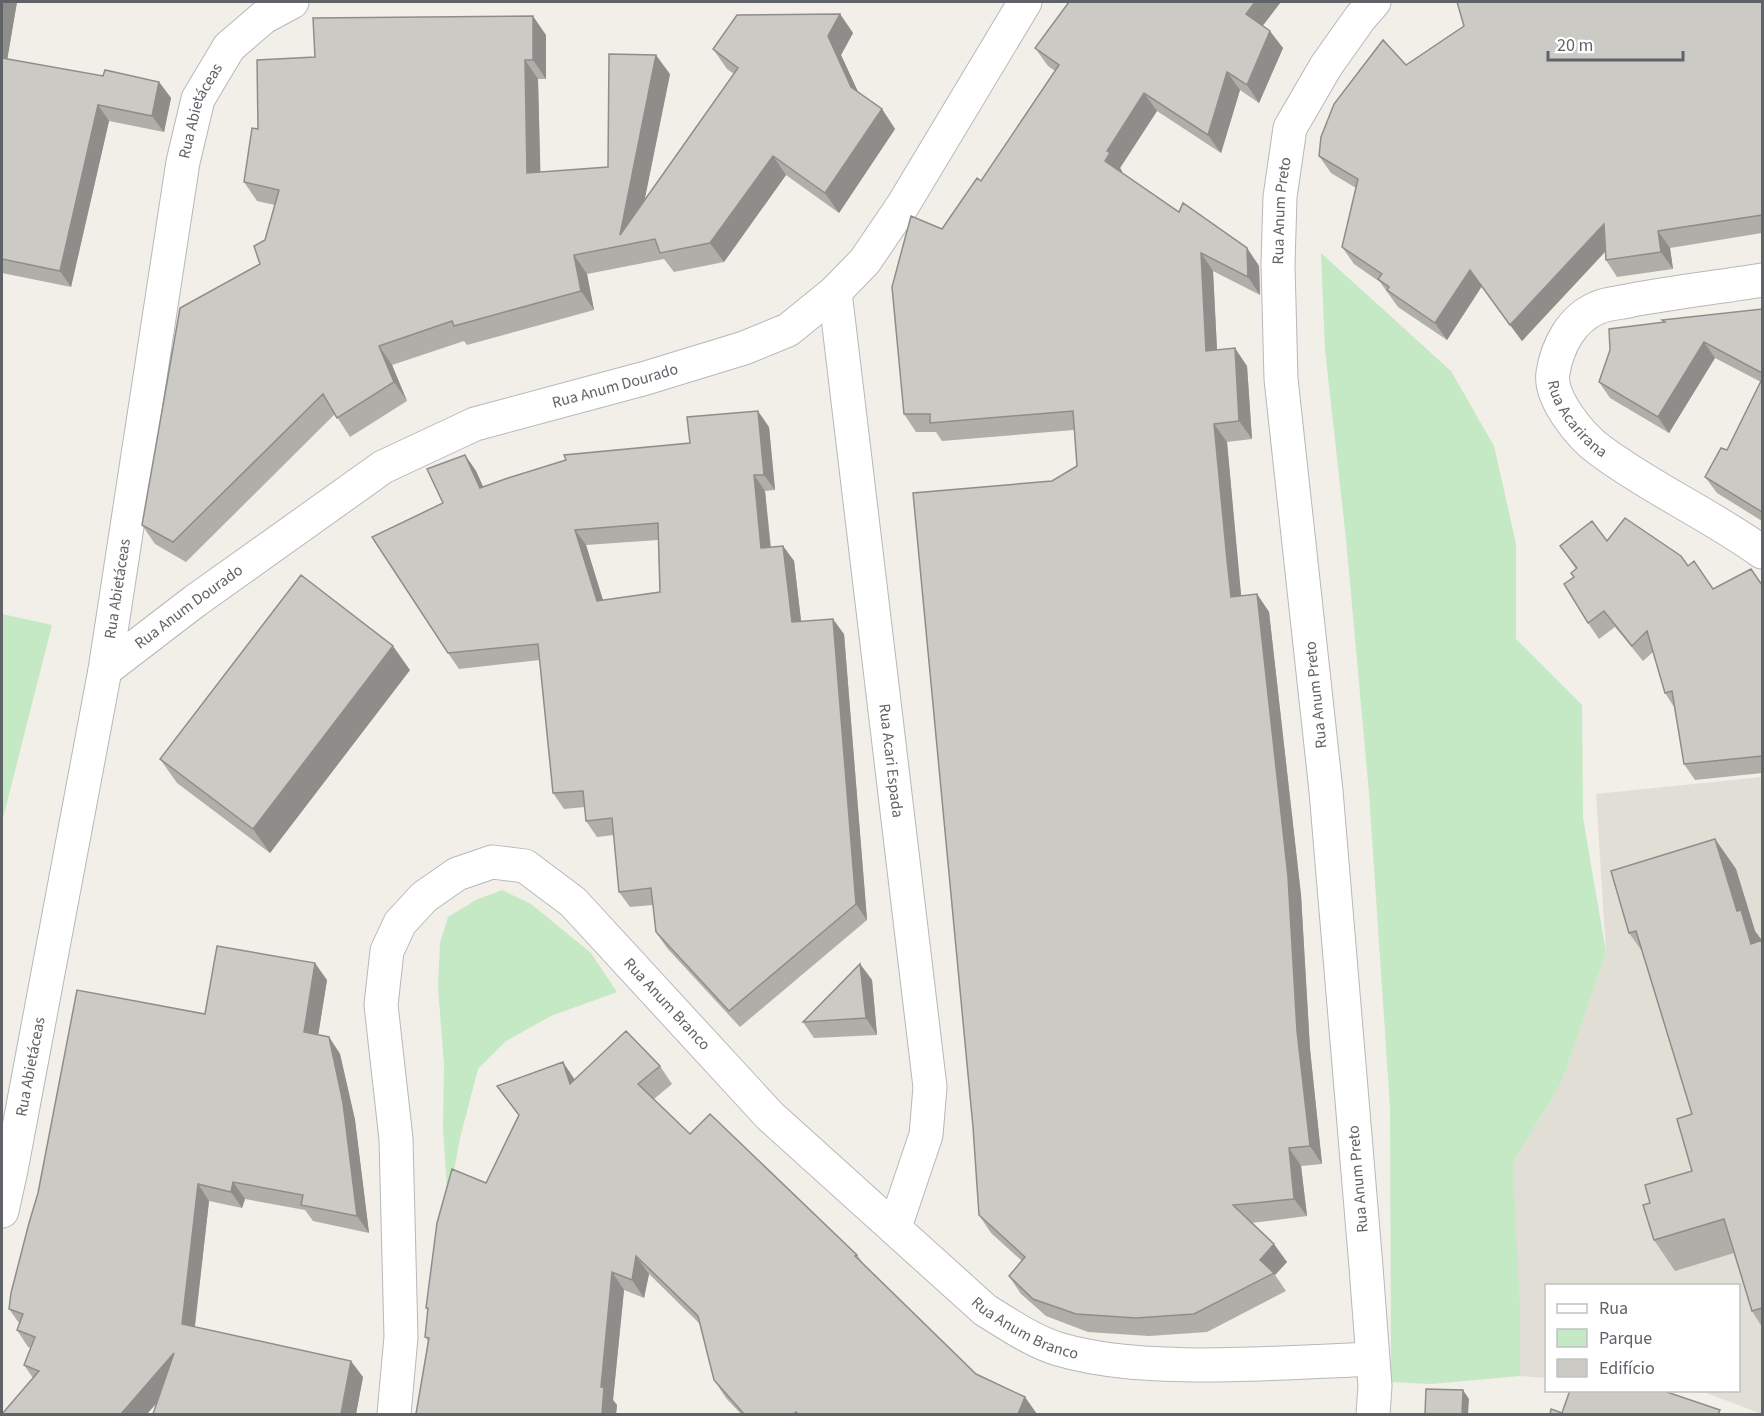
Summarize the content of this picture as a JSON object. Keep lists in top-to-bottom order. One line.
{"streets":{"street":["Rua Abietáceas","Rua Anum Preto","Rua Anum Dourado","Rua Acarirana","Rua Acari Espada","Rua Anum Branco"]},"crossings":[["Rua Abietáceas","Rua Anum Dourado"],["Rua Anum Preto","Rua Anum Branco"],["Rua Anum Dourado","Rua Acari Espada"],["Rua Acari Espada","Rua Anum Branco"]],"legend":["Rua","Parque","Edifício"],"scale_bar":"20 m"}
